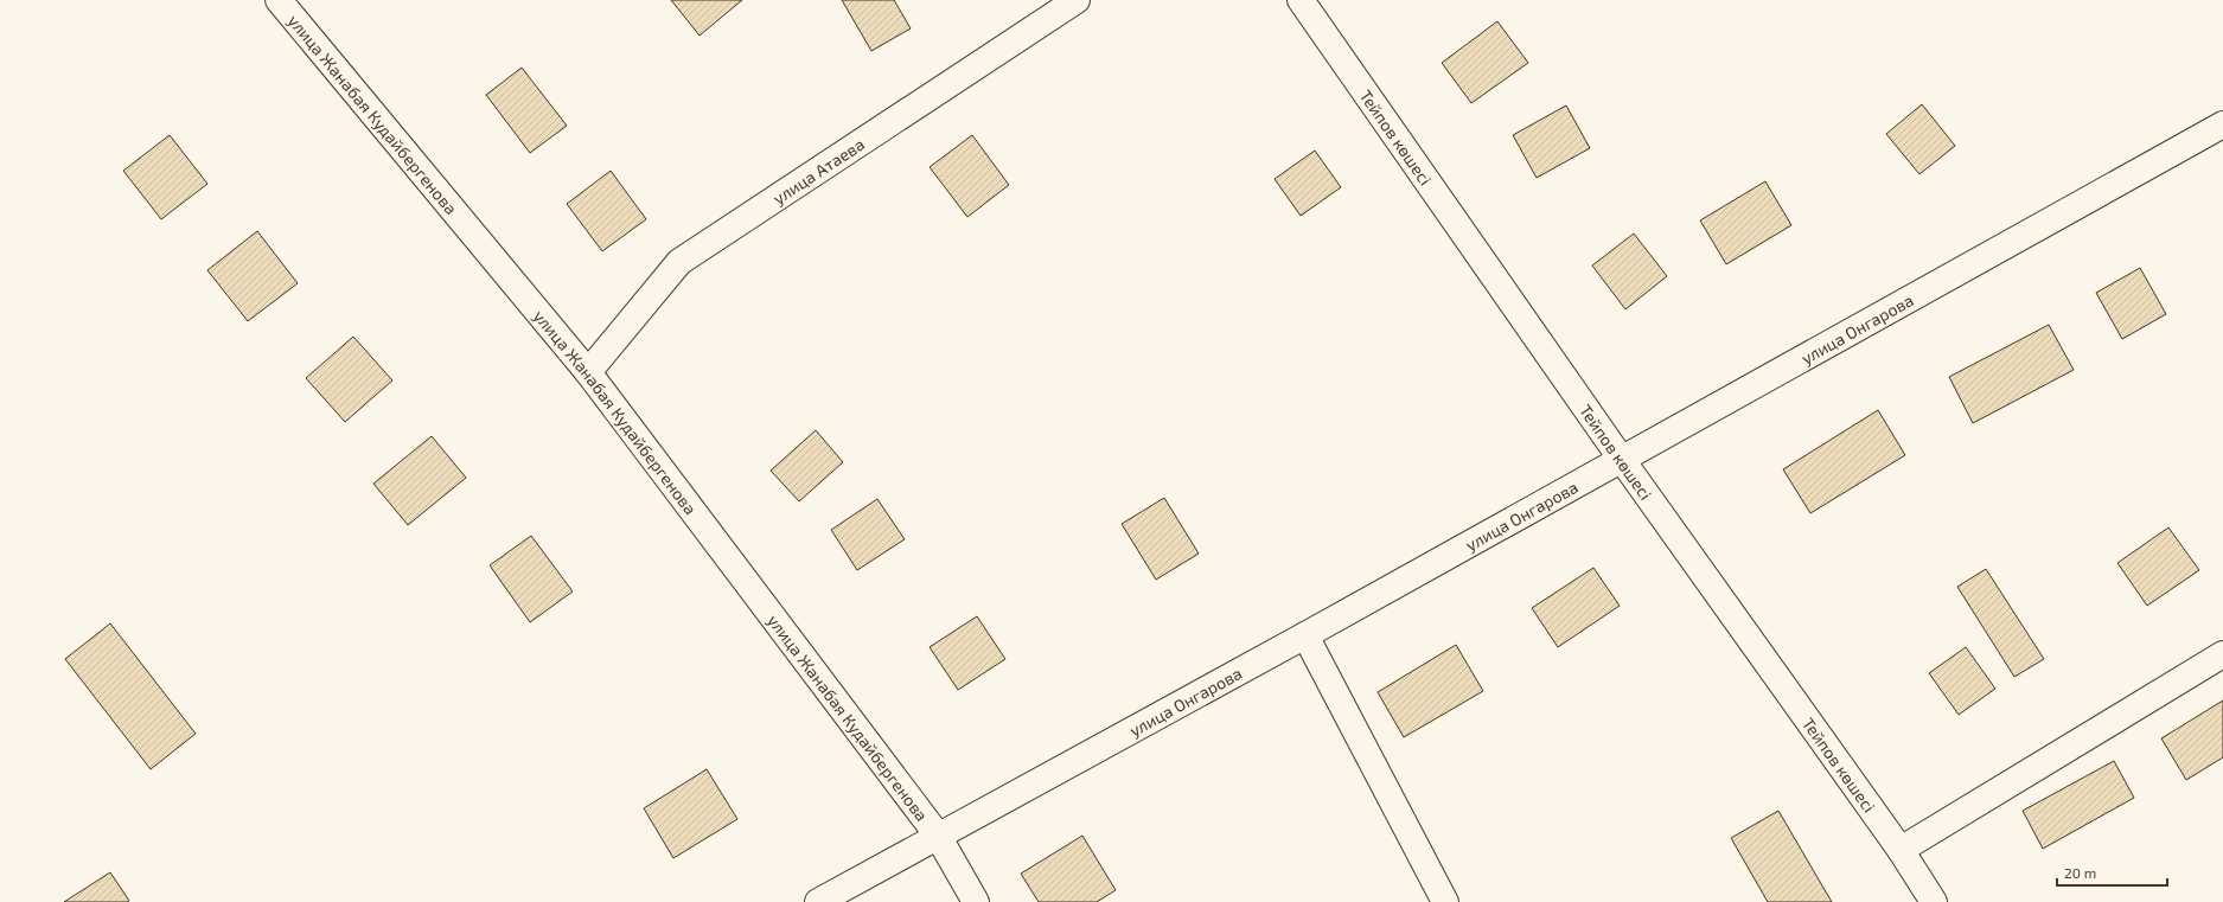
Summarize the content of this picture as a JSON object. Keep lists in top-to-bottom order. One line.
{"streets":{"street":["улица Жанабая Кудайбергенова","Тейпов көшесі","улица Атаева","улица Онгарова"]},"crossings":[["улица Жанабая Кудайбергенова","улица Атаева"],["улица Жанабая Кудайбергенова","улица Онгарова"],["Тейпов көшесі","улица Онгарова"]],"scale_bar":"20 m"}
